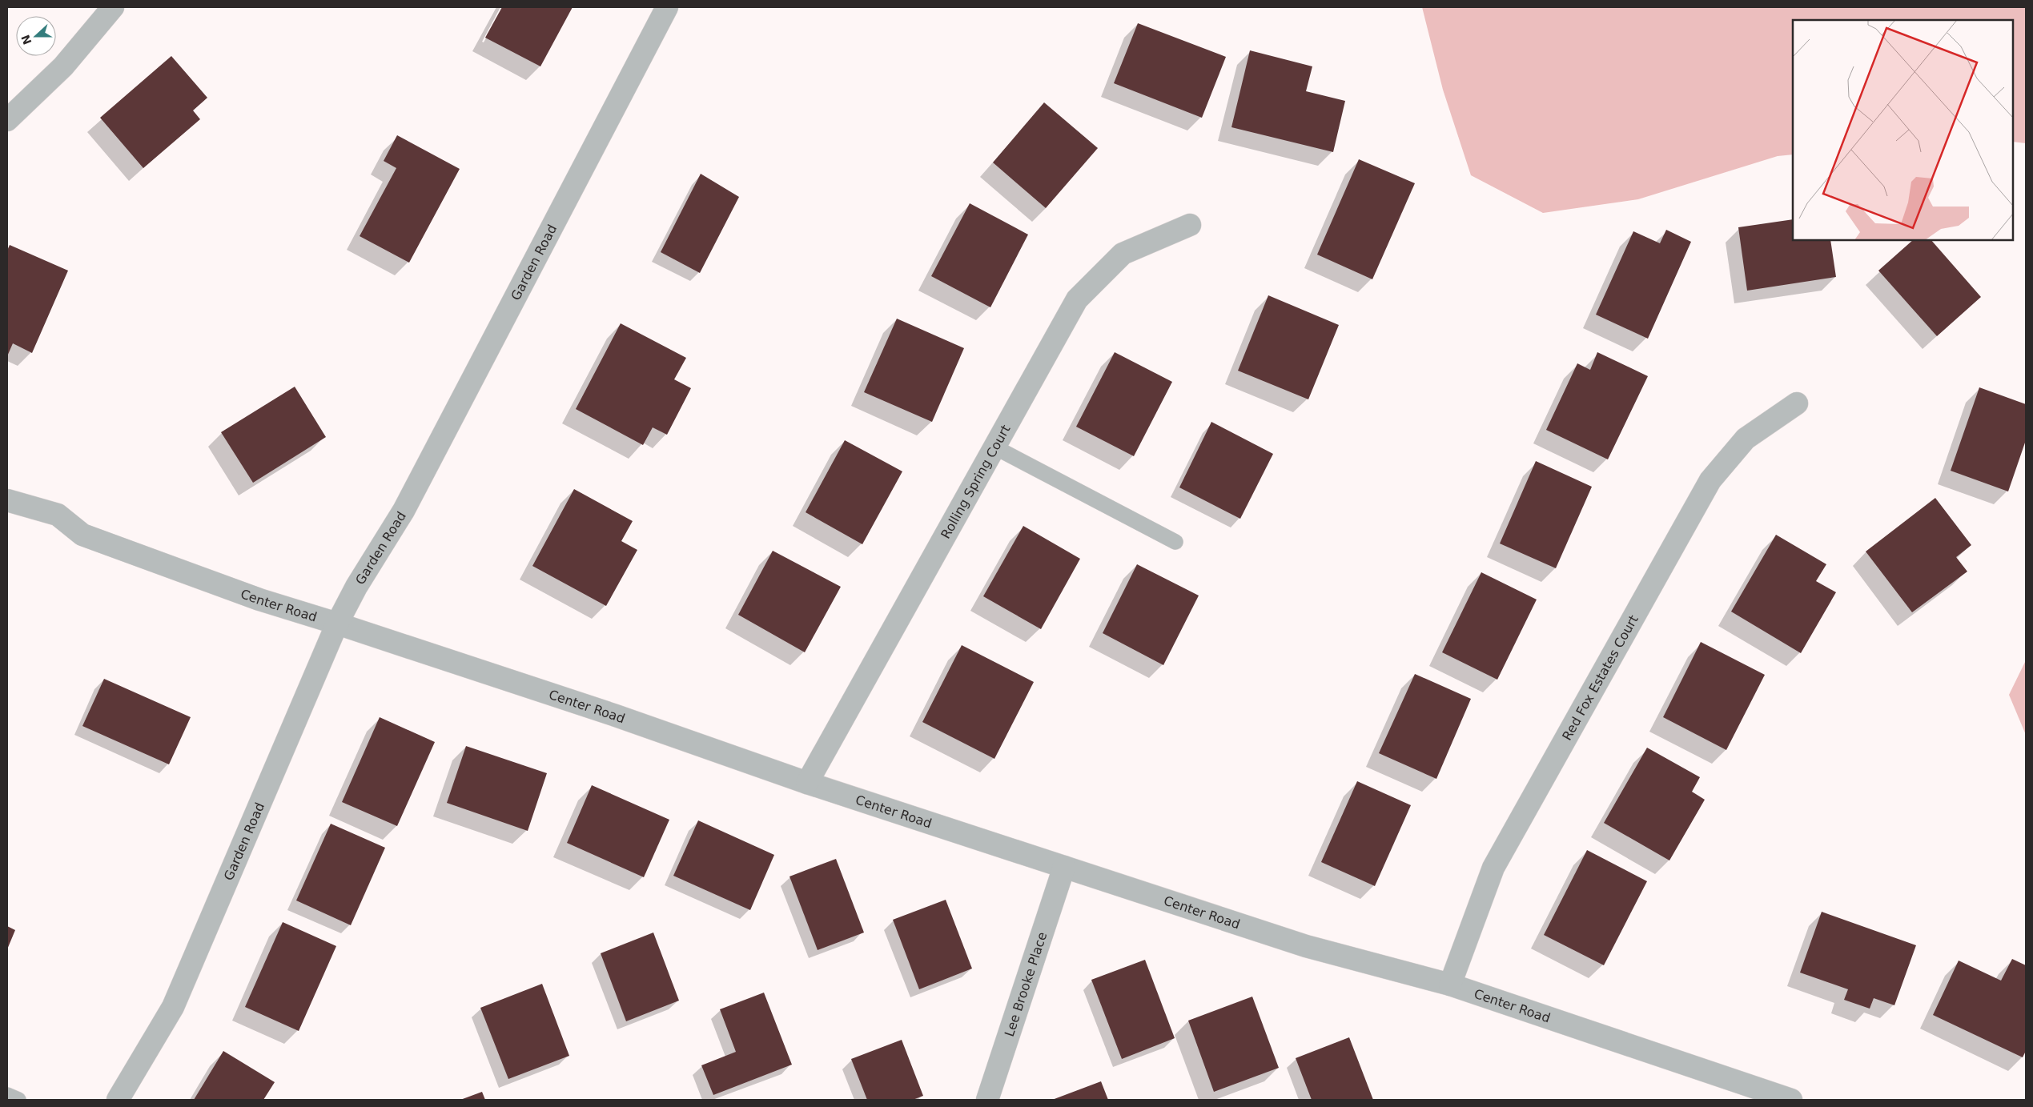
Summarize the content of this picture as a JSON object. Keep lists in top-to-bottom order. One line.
{"streets":{"street":["Garden Road","Rolling Spring Court","Center Road","Red Fox Estates Court","Lee Brooke Place"]},"crossings":[["Garden Road","Center Road"],["Rolling Spring Court","Center Road"],["Center Road","Red Fox Estates Court"],["Center Road","Lee Brooke Place"]],"north":"left"}
